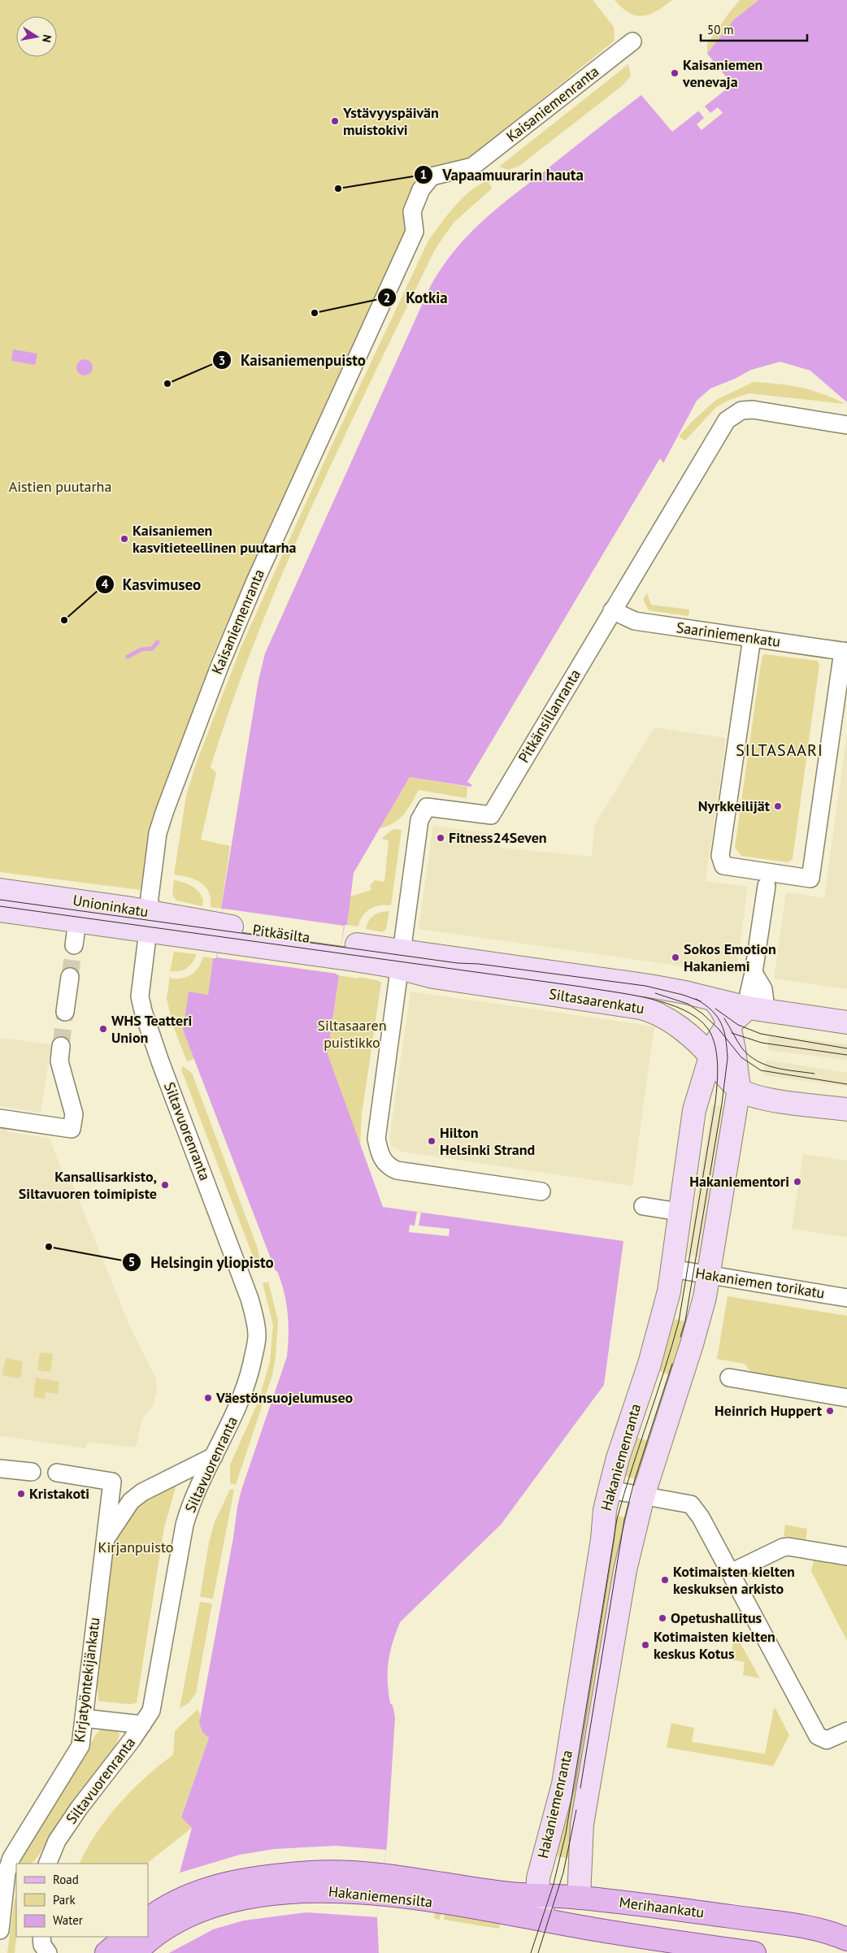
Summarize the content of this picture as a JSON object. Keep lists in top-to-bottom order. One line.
{"streets":{"main road":["Unioninkatu","Pitkäsilta","Siltasaarenkatu","Hakaniemenranta","Hakaniemensilta","Merihaankatu"],"street":["Kaisaniemenranta","Saariniemenkatu","Pitkänsillanranta","Siltavuorenranta","Hakaniemen torikatu","Kirjatyöntekijänkatu"]},"crossings":[["Kaisaniemenranta","Unioninkatu"],["Kaisaniemenranta","Siltavuorenranta"],["Saariniemenkatu","Pitkänsillanranta"],["Pitkänsillanranta","Siltasaarenkatu"],["Unioninkatu","Pitkäsilta"],["Unioninkatu","Siltavuorenranta"],["Pitkäsilta","Siltasaarenkatu"],["Siltasaarenkatu","Hakaniemenranta"],["Siltavuorenranta","Kirjatyöntekijänkatu"],["Hakaniemen torikatu","Hakaniemenranta"],["Hakaniemenranta","Merihaankatu"],["Hakaniemensilta","Merihaankatu"]],"districts":["SILTASAARI"],"parks":["Aistien puutarha","Siltasaaren puistikko","Kirjanpuisto"],"places":["Kaisaniemen venevaja","Ystävyyspäivän muistokivi","Vapaamuurarin hauta","Kotkia","Kaisaniemenpuisto","Kaisaniemen kasvitieteellinen puutarha","Kasvimuseo","Nyrkkeilijät","Fitness24Seven","Sokos Emotion Hakaniemi","WHS Teatteri Union","Hilton Helsinki Strand","Hakaniementori","Kansallisarkisto, Siltavuoren toimipiste","Helsingin yliopisto","Väestönsuojelumuseo","Heinrich Huppert","Kristakoti","Kotimaisten kielten keskuksen arkisto","Opetushallitus","Kotimaisten kielten keskus Kotus"],"legend":["Road","Park","Water"],"scale_bar":"50 m","north":"right"}
